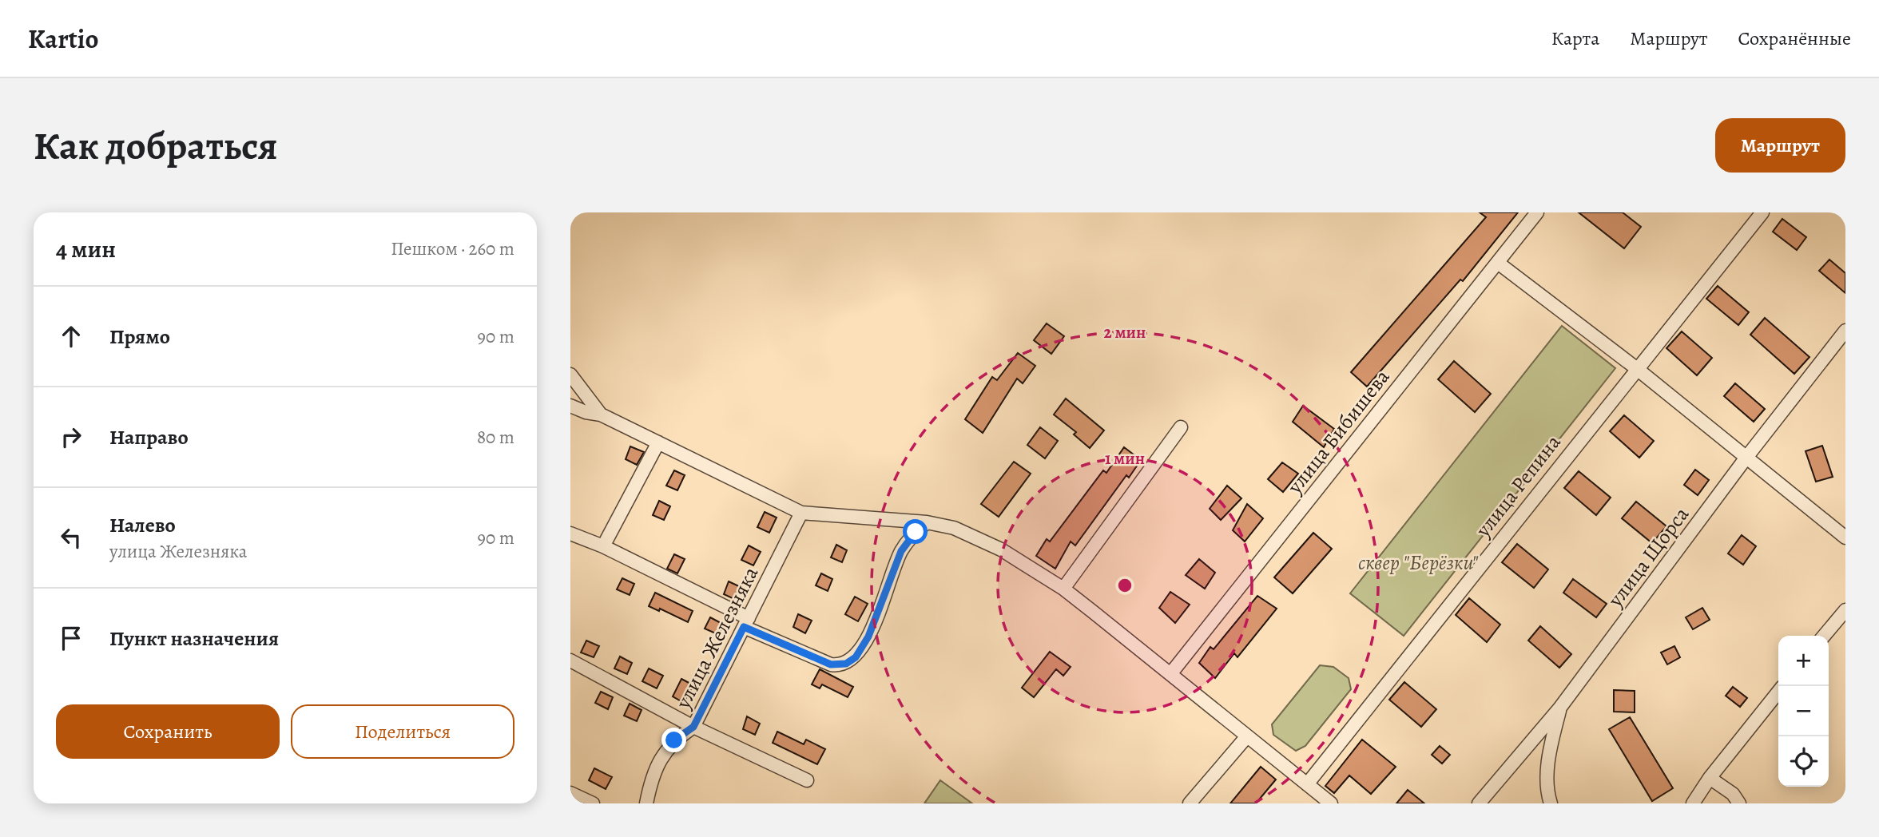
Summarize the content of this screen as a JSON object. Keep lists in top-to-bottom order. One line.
{"streets":{"street":["улица Бибишева","улица Репина","улица Щорса","улица Железняка"]},"parks":["сквер \"Берёзки\""],"page":{"header":"Kartio","nav":["Карта","Маршрут","Сохранённые"],"buttons":["Маршрут",["Сохранить","Поделиться"]],"title":"Как добраться","heading":["4 мин","Пешком · 260 m"],"list":[["Прямо","90 m"],["Направо","80 m"],["Налево","улица Железняка","90 m"],"Пункт назначения"],"map_buttons":["+","−"]},"rings":["2 мин","1 мин"]}
